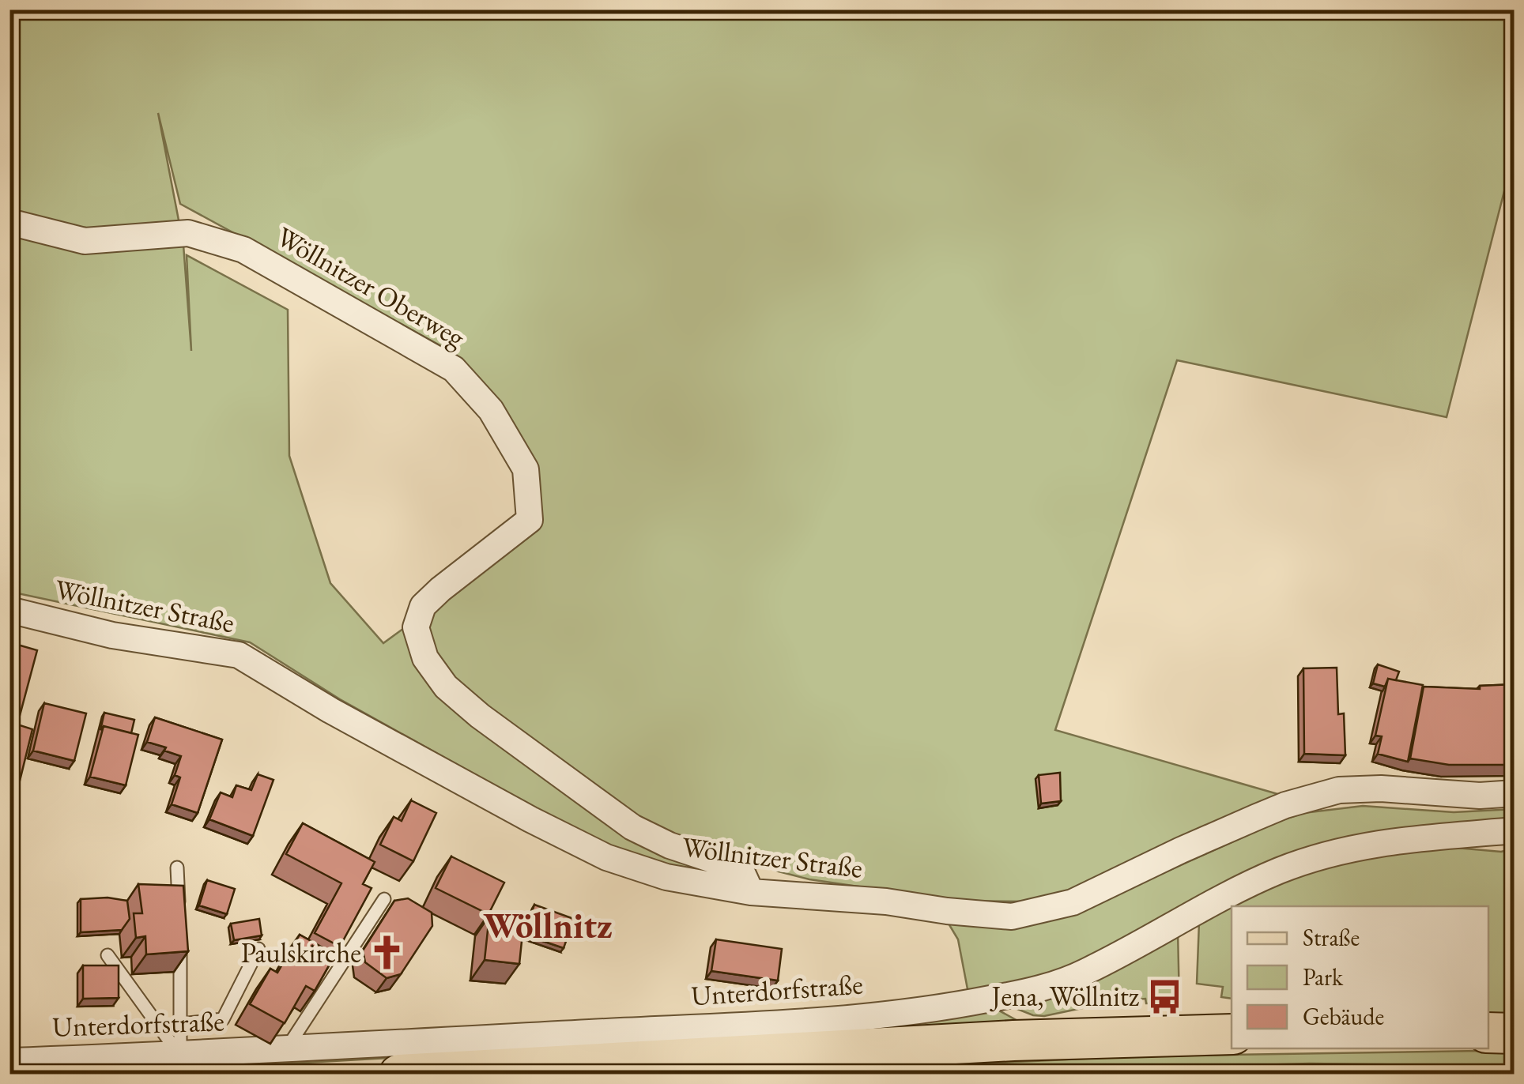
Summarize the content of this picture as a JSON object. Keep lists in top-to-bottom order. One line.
{"streets":{"street":["Wöllnitzer Oberweg","Wöllnitzer Straße","Unterdorfstraße"]},"crossings":[["Wöllnitzer Oberweg","Wöllnitzer Straße"]],"districts":["Wöllnitz"],"places":{"church":["Paulskirche"],"bus stop":["Jena, Wöllnitz"]},"legend":["Straße","Park","Gebäude"]}
